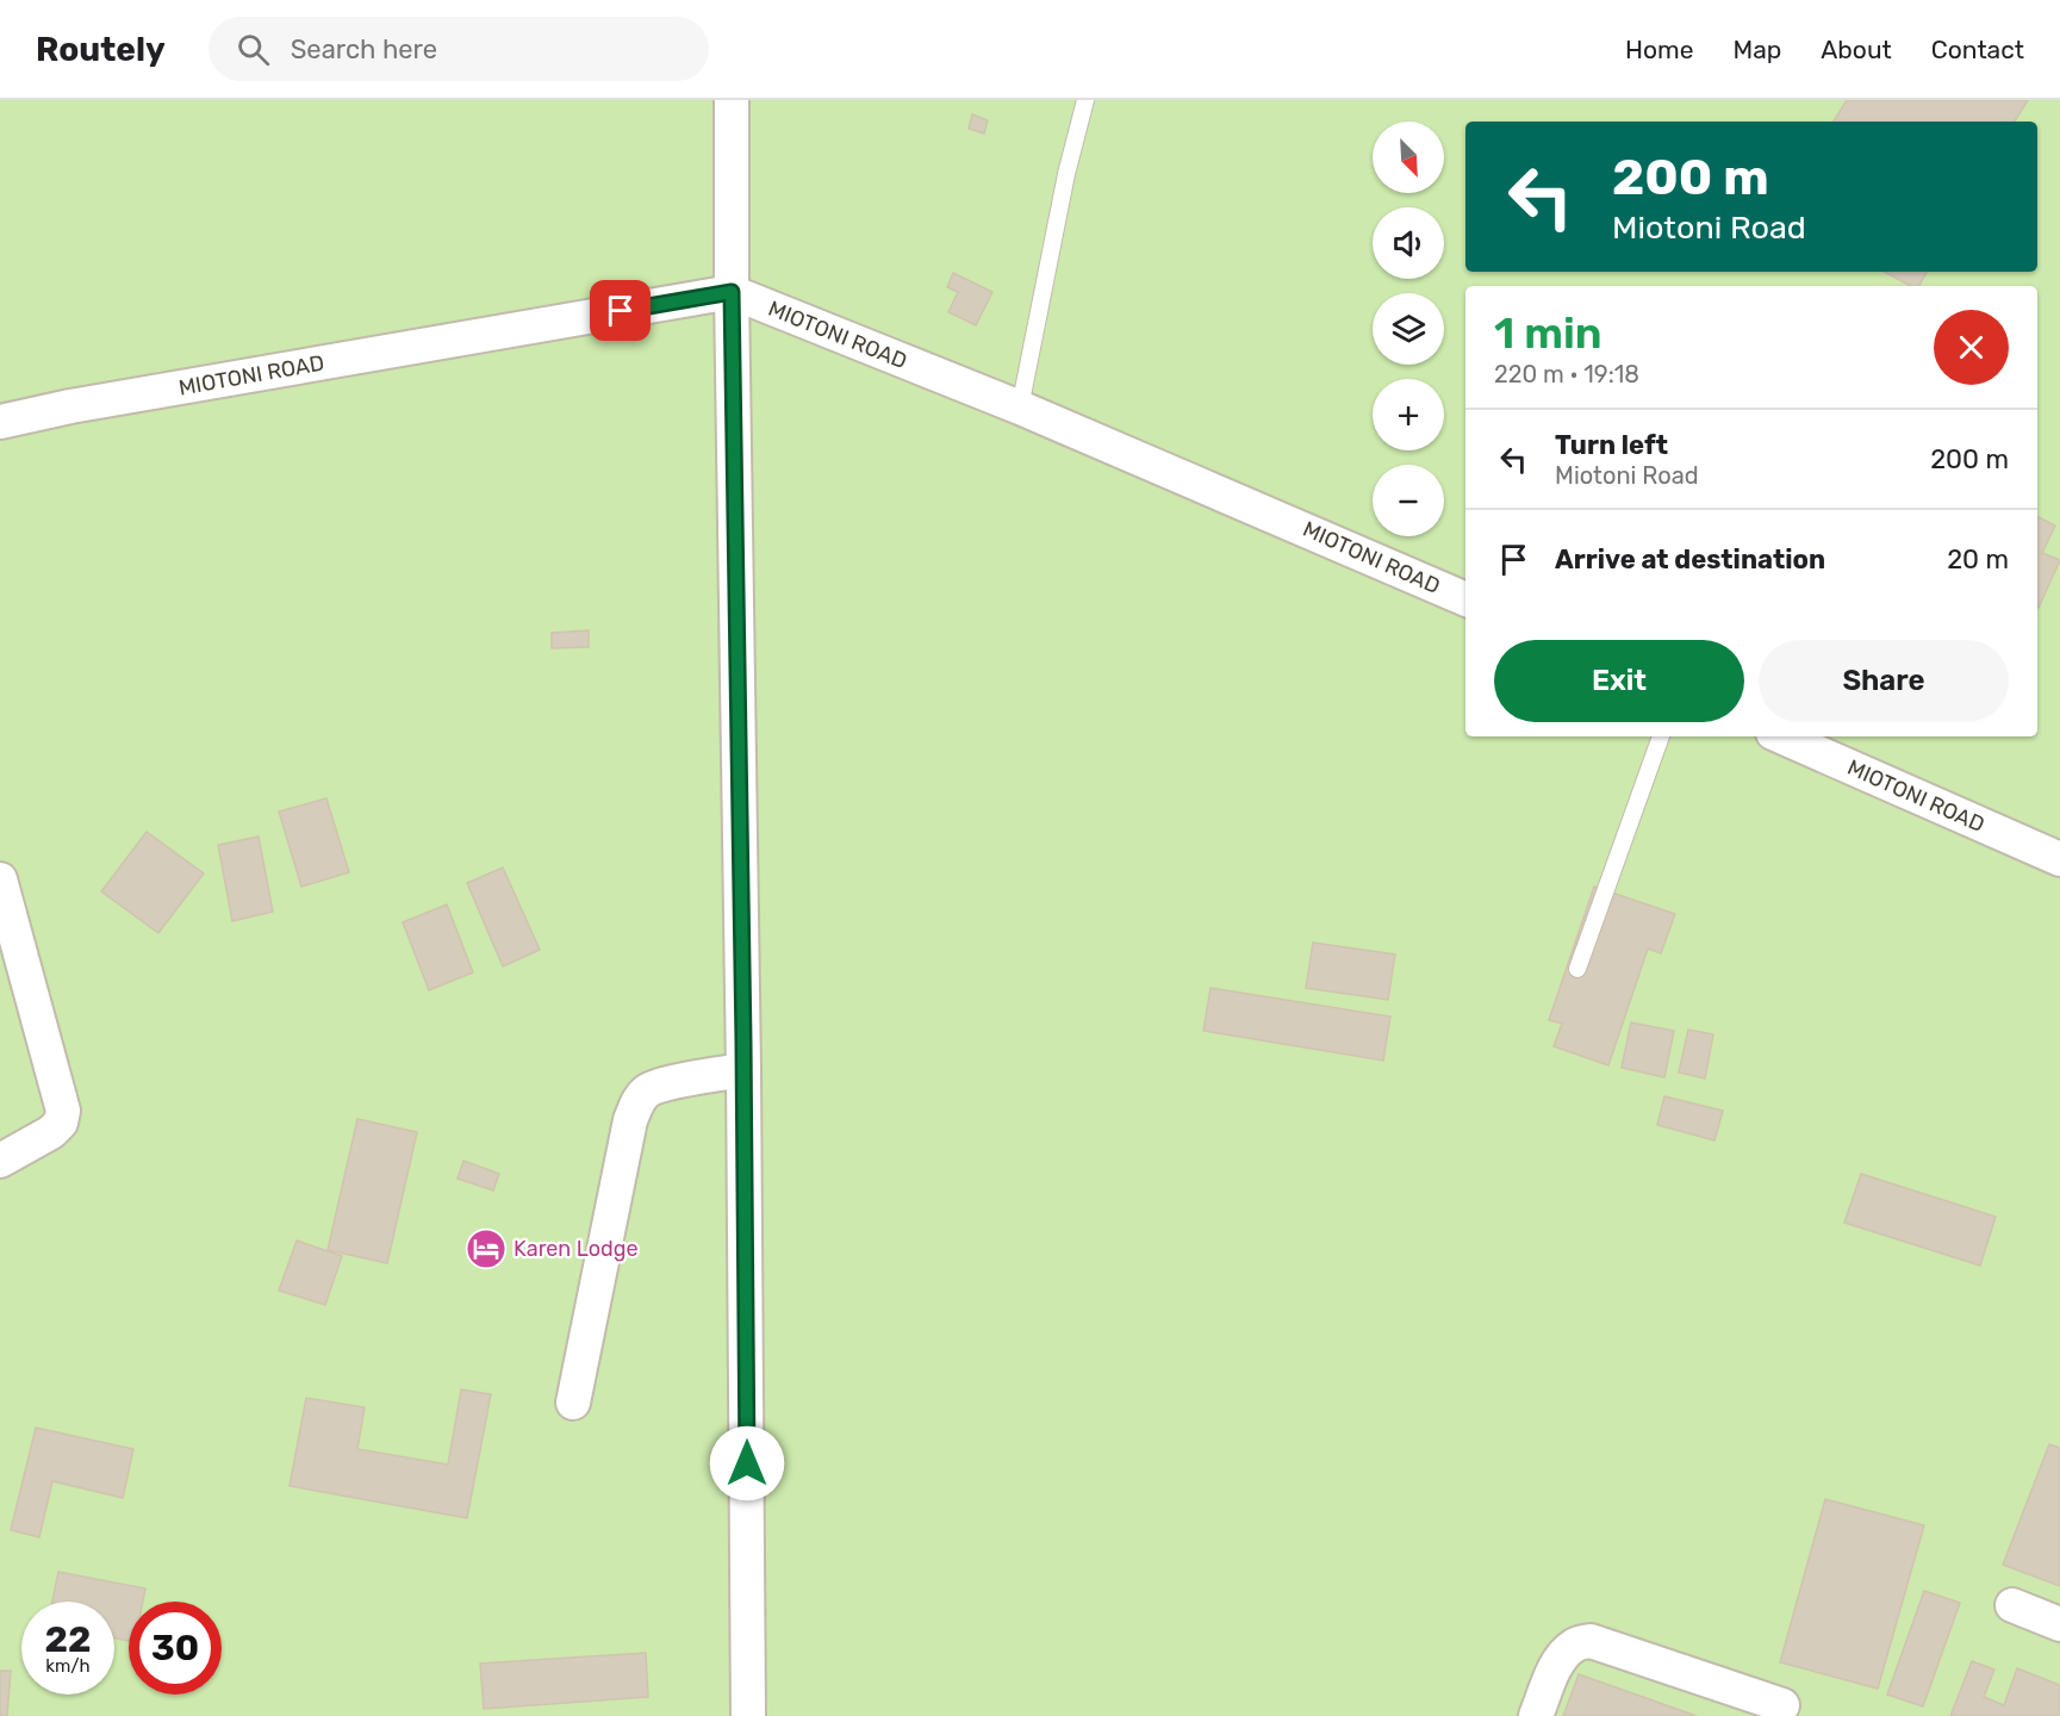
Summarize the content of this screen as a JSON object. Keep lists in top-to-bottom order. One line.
{"streets":{"street":["MIOTONI ROAD"]},"places":{"hotel":["Karen Lodge"]},"north":"bottom right","page":{"header":"Routely","search":"Search here","nav":["Home","Map","About","Contact"],"map_buttons":["+","−"],"turn":["200 m","Miotoni Road"],"heading":["1 min","220 m · 19:18"],"list":[{"name":"Turn left","note":"Miotoni Road","value":"200 m"},{"name":"Arrive at destination","value":"20 m"}],"buttons":["Exit","Share"],"speed":"22 km/h","limit":"30"}}
